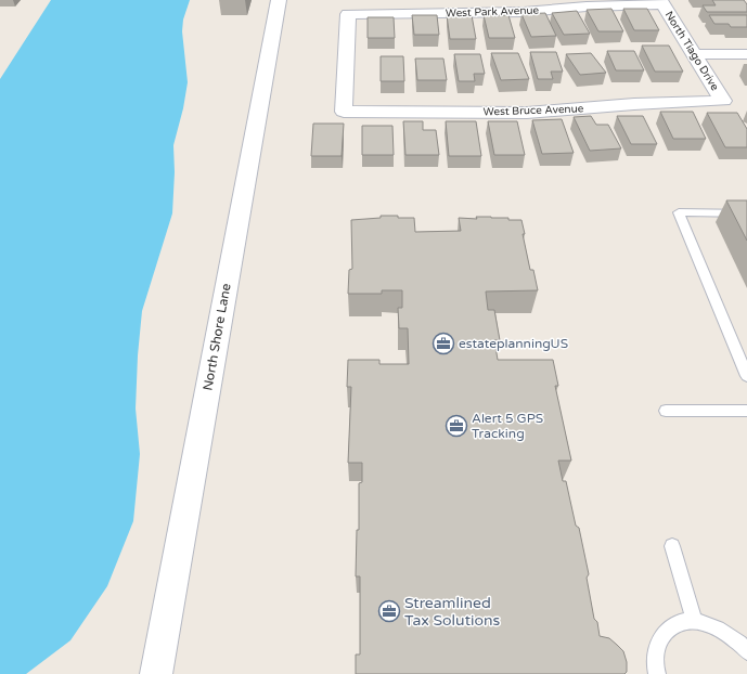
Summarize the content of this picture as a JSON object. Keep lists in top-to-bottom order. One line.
{"streets":{"street":["West Park Avenue","North Tiago Drive","West Bruce Avenue","North Shore Lane"]},"crossings":[["West Park Avenue","North Tiago Drive"],["West Park Avenue","West Bruce Avenue"],["North Tiago Drive","West Bruce Avenue"]],"places":{"office":["estateplanningUS","Alert 5 GPS Tracking","Streamlined Tax Solutions"]}}
